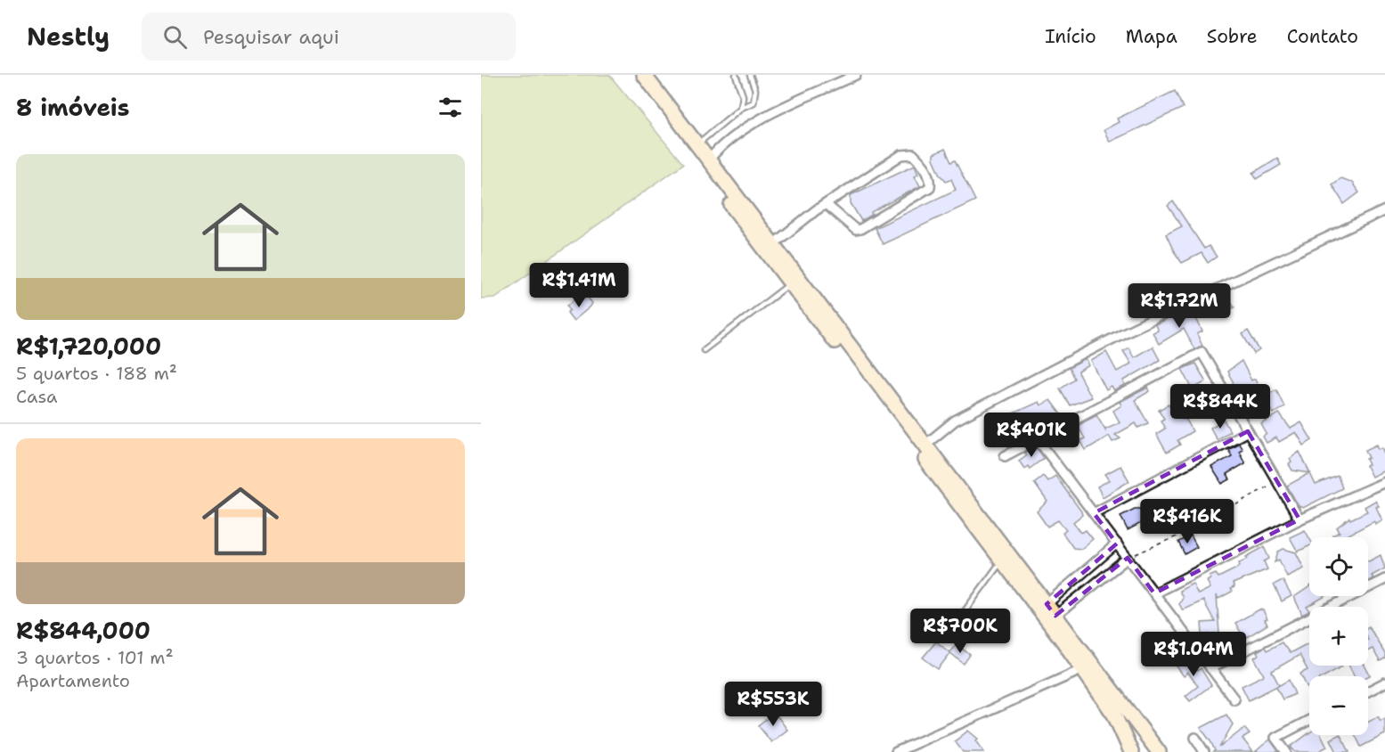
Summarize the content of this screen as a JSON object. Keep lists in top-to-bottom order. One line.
{"page":{"header":"Nestly","search":"Pesquisar aqui","nav":["Início","Mapa","Sobre","Contato"],"heading":"8 imóveis","list":[{"name":"R$1,720,000","note":"5 quartos · 188 m² · Casa"},{"name":"R$844,000","note":"3 quartos · 101 m² · Apartamento"}],"price":["R$1.41M","R$1.72M","R$844K","R$401K","R$416K","R$700K","R$1.04M","R$553K"],"map_buttons":["+","−"]}}
